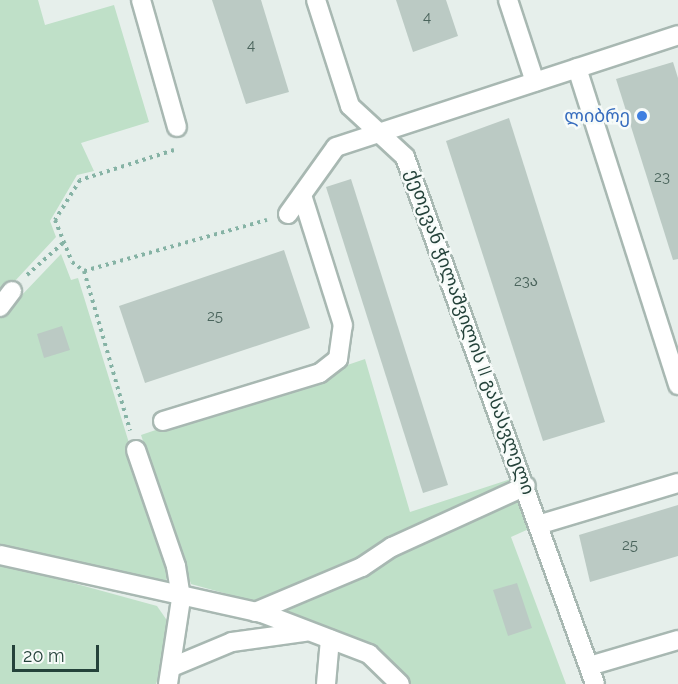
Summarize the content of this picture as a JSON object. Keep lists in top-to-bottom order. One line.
{"streets":{"street":["ქეთევან ჭილაშვილის II გასასვლელი"]},"places":["ლიბრე"],"house_numbers":["4","4","23","23ა","25","25"],"scale_bar":"20 m"}
